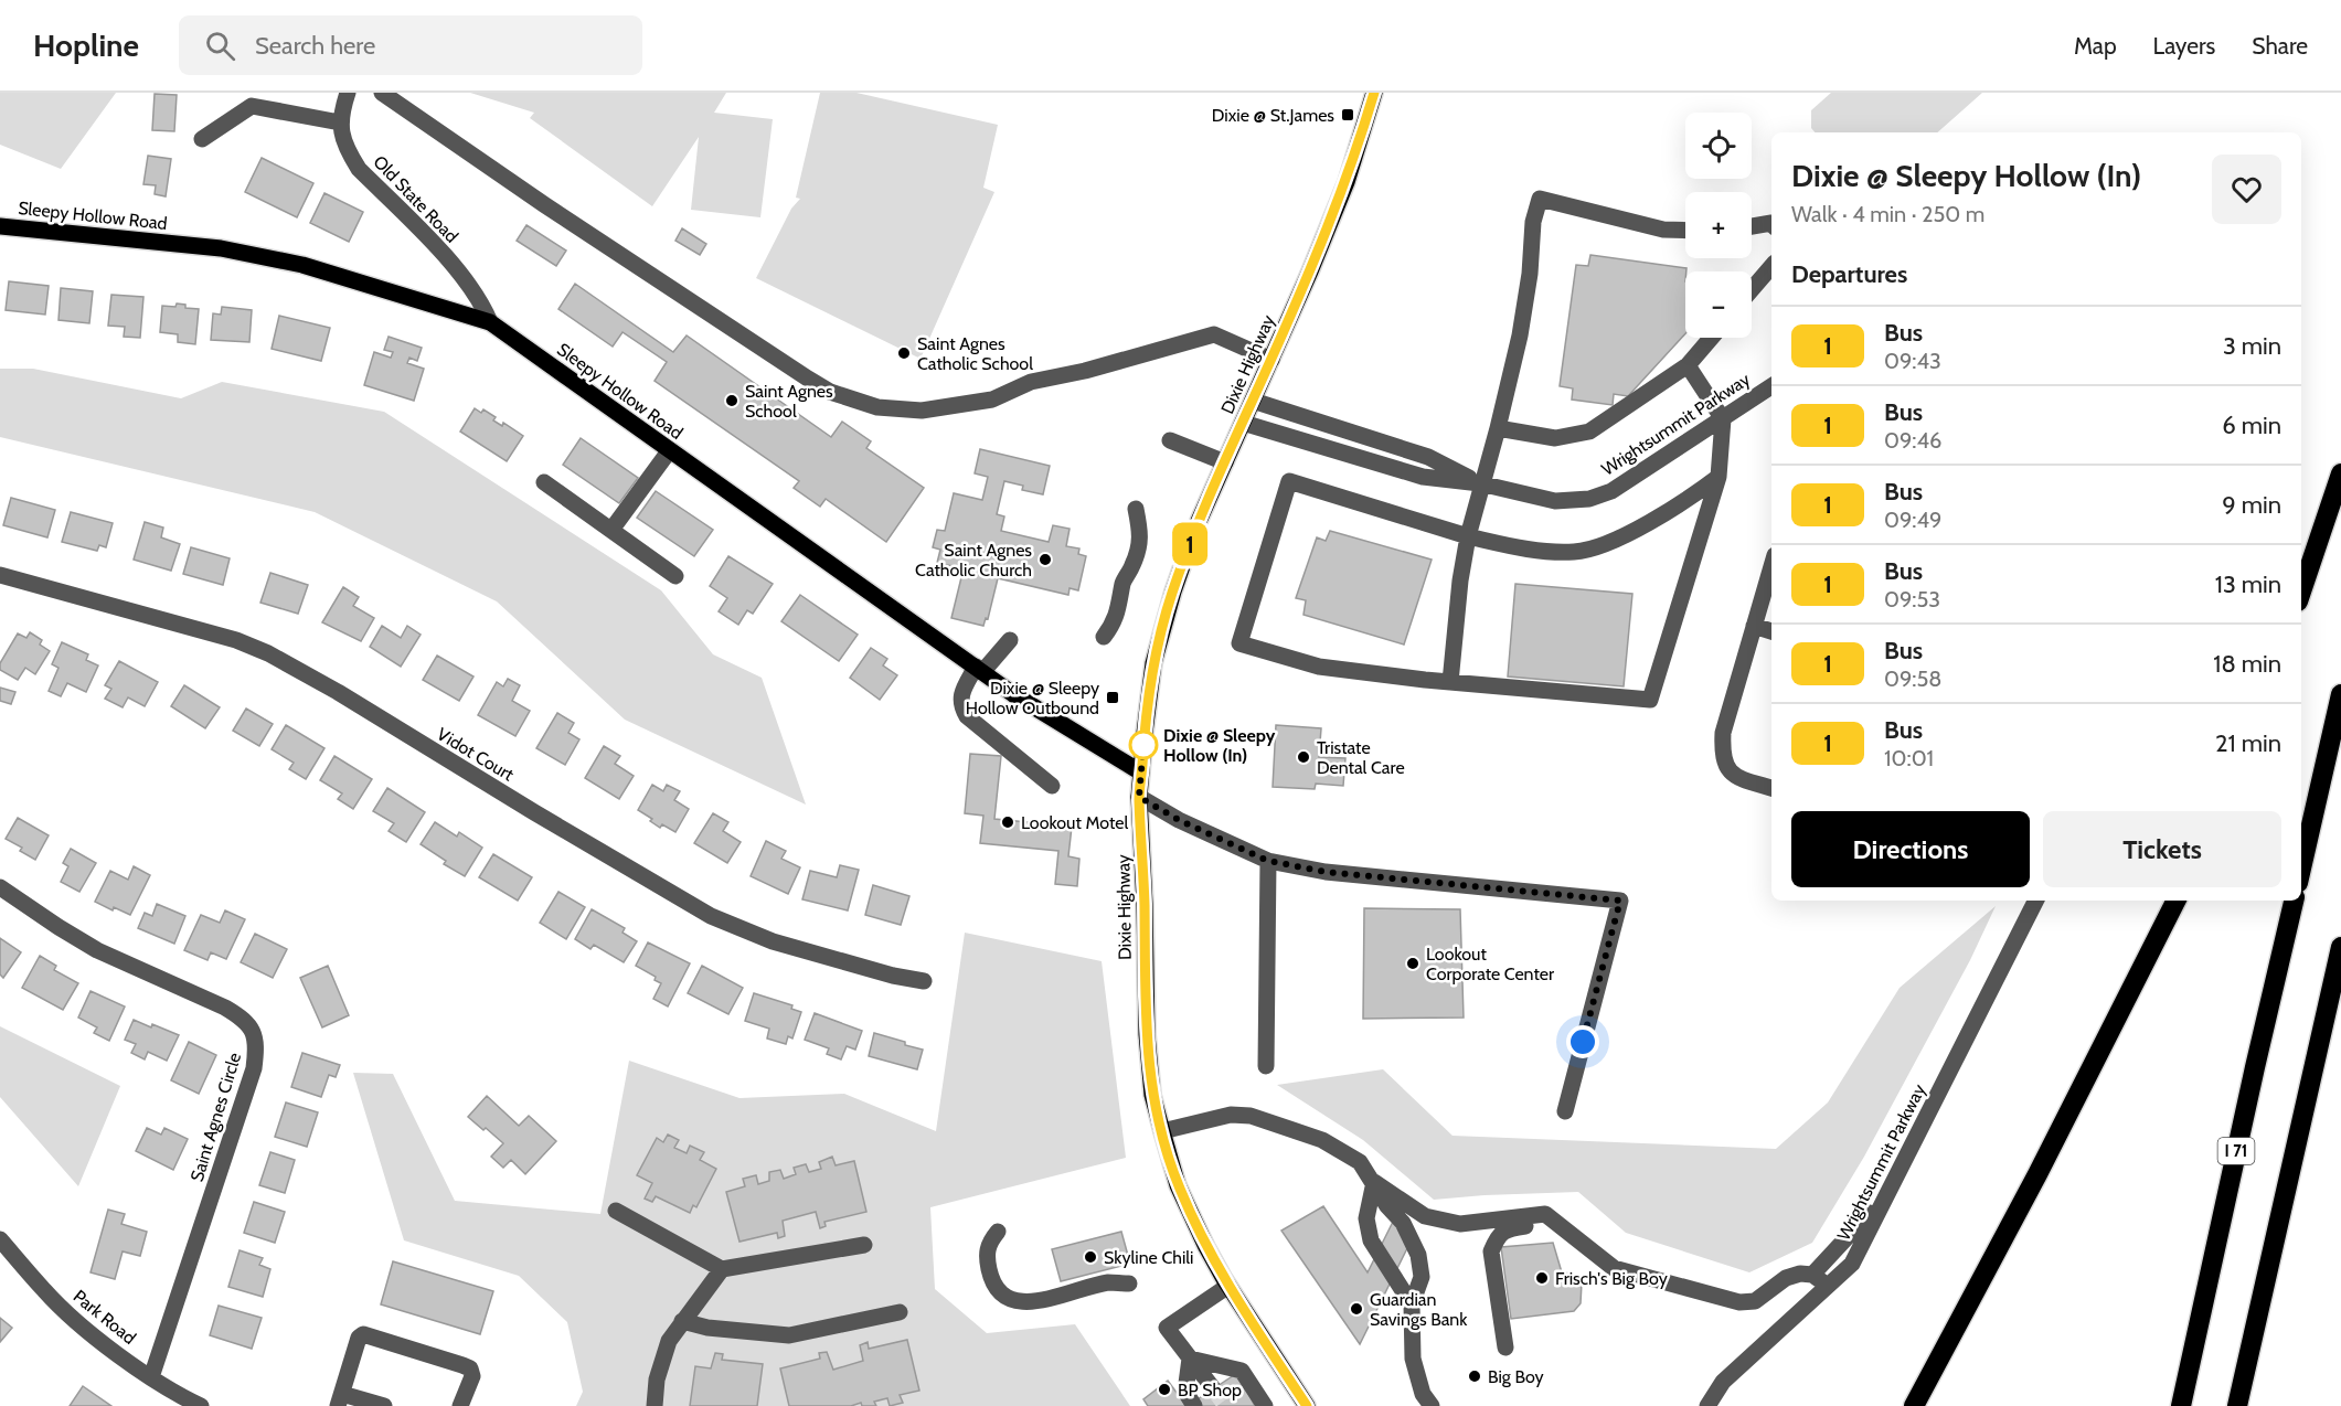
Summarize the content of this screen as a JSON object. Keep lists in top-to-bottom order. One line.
{"streets":{"highway":["I 71"],"main road":["Sleepy Hollow Road","Dixie Highway"],"street":["Old State Road","Wrightsummit Parkway","Vidot Court","Saint Agnes Circle","Park Road"]},"crossings":[["Old State Road","Sleepy Hollow Road"],["Sleepy Hollow Road","Dixie Highway"],["Dixie Highway","Wrightsummit Parkway"],["Saint Agnes Circle","Park Road"]],"places":{"transit":["Dixie @ St.James","Dixie @ Sleepy Hollow Outbound"],"other":["Saint Agnes Catholic School","Saint Agnes School","Saint Agnes Catholic Church","Dixie @ Sleepy Hollow (In)","Tristate Dental Care","Lookout Motel","Lookout Corporate Center","Skyline Chili","Frisch's Big Boy","Guardian Savings Bank","Big Boy","BP Shop"]},"lines":["bus line 1"],"page":{"header":"Hopline","search":"Search here","nav":["Map","Layers","Share"],"on_map":"1","map_buttons":["+","−"],"heading":[["Dixie @ Sleepy Hollow (In)","Walk · 4 min · 250 m"],"Departures"],"list":[{"mark":"1","name":"Bus","note":"09:43","value":"3 min"},{"mark":"1","name":"Bus","note":"09:46","value":"6 min"},{"mark":"1","name":"Bus","note":"09:49","value":"9 min"},{"mark":"1","name":"Bus","note":"09:53","value":"13 min"},{"mark":"1","name":"Bus","note":"09:58","value":"18 min"},{"mark":"1","name":"Bus","note":"10:01","value":"21 min"}],"buttons":["Directions","Tickets"]}}
